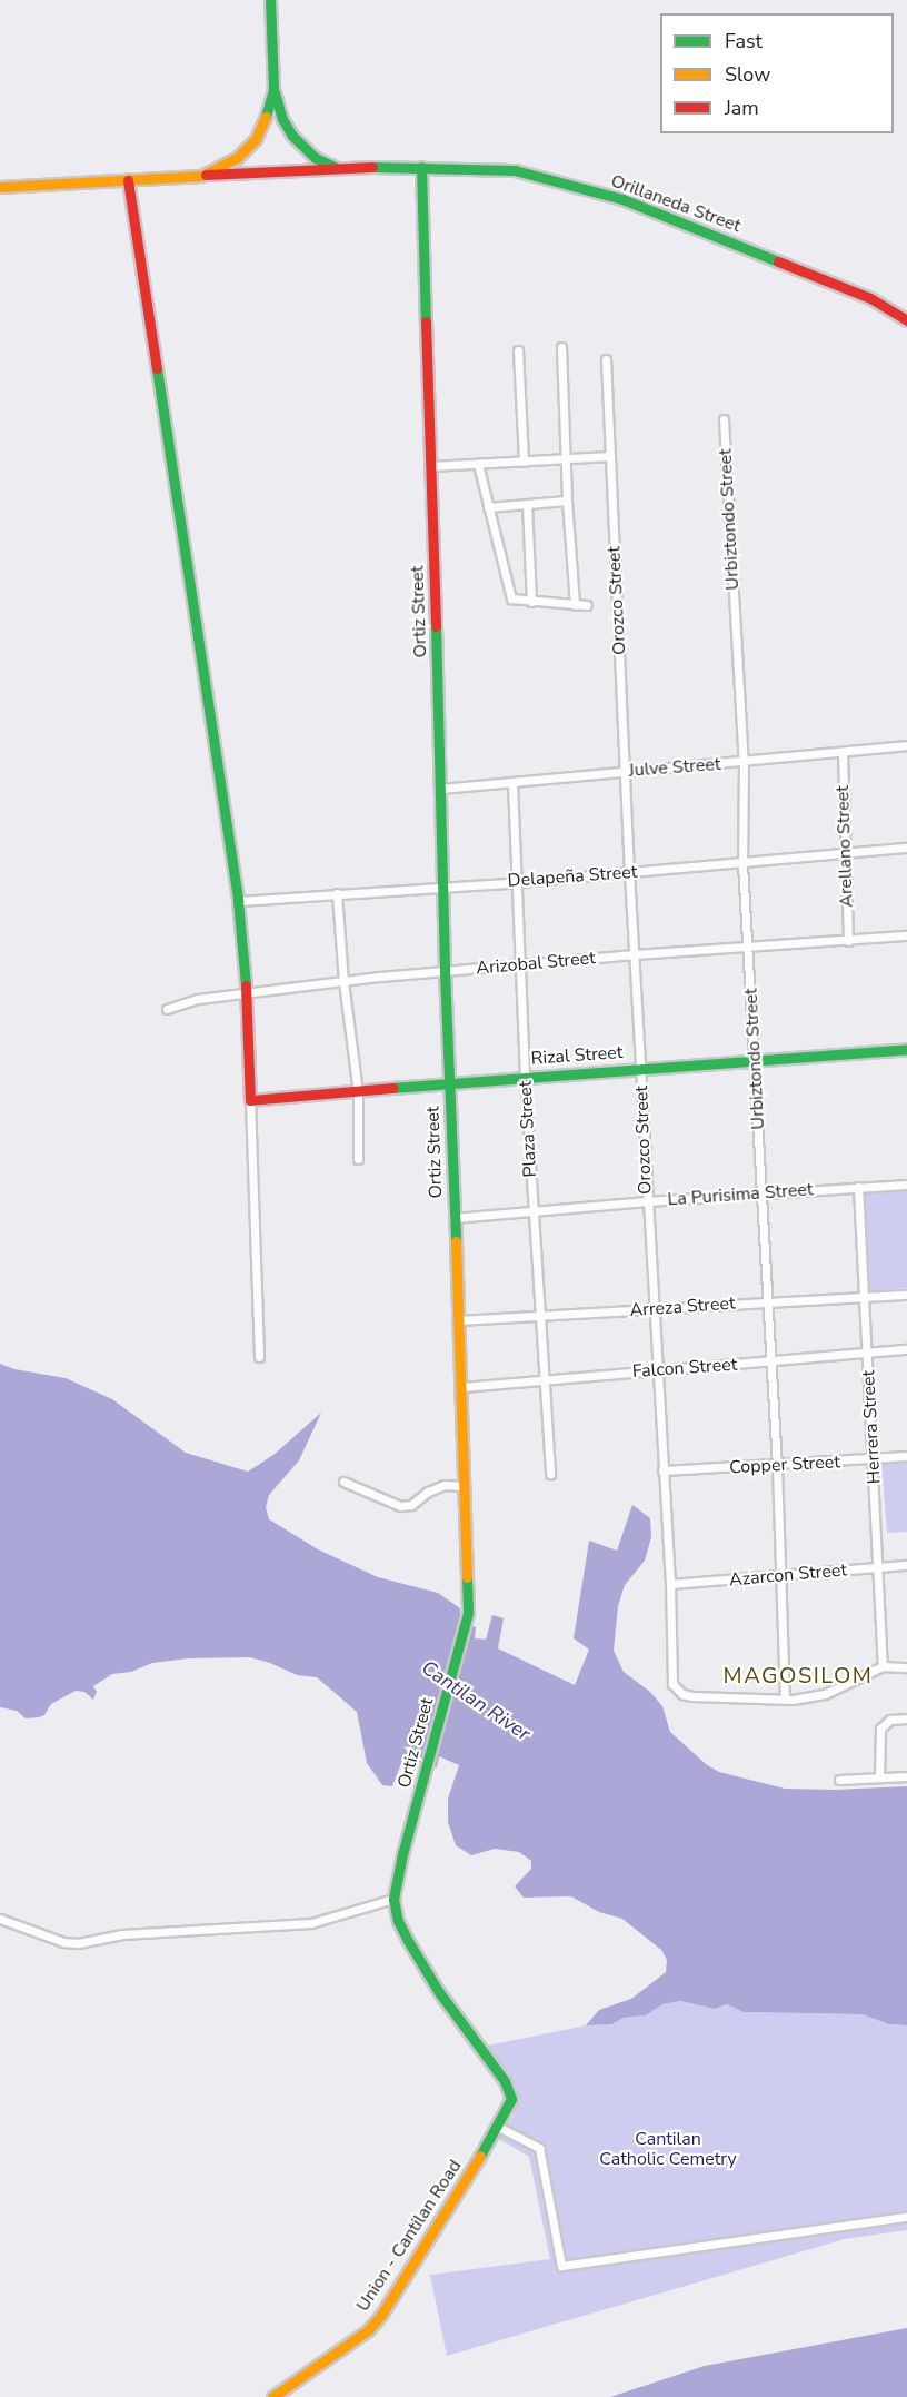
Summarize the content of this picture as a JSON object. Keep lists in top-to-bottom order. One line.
{"streets":{"main road":["Orillaneda Street","Ortiz Street","Rizal Street","Union - Cantilan Road"],"street":["Urbiztondo Street","Orozco Street","Julve Street","Arellano Street","Delapeña Street","Arizobal Street","Plaza Street","La Purisima Street","Arreza Street","Falcon Street","Herrera Street","Copper Street","Azarcon Street"]},"crossings":[["Orillaneda Street","Ortiz Street"],["Urbiztondo Street","Orozco Street"],["Urbiztondo Street","Julve Street"],["Urbiztondo Street","Delapeña Street"],["Urbiztondo Street","Arizobal Street"],["Urbiztondo Street","Rizal Street"],["Urbiztondo Street","La Purisima Street"],["Urbiztondo Street","Arreza Street"],["Urbiztondo Street","Falcon Street"],["Urbiztondo Street","Copper Street"],["Urbiztondo Street","Azarcon Street"],["Orozco Street","Julve Street"],["Orozco Street","Delapeña Street"],["Orozco Street","Arizobal Street"],["Orozco Street","Rizal Street"],["Orozco Street","La Purisima Street"],["Orozco Street","Arreza Street"],["Orozco Street","Falcon Street"],["Orozco Street","Copper Street"],["Orozco Street","Azarcon Street"],["Ortiz Street","Julve Street"],["Ortiz Street","Delapeña Street"],["Ortiz Street","Arizobal Street"],["Ortiz Street","Rizal Street"],["Ortiz Street","La Purisima Street"],["Ortiz Street","Arreza Street"],["Ortiz Street","Falcon Street"],["Ortiz Street","Union - Cantilan Road"],["Julve Street","Arellano Street"],["Julve Street","Plaza Street"],["Arellano Street","Delapeña Street"],["Arellano Street","Arizobal Street"],["Delapeña Street","Plaza Street"],["Arizobal Street","Plaza Street"],["Rizal Street","Plaza Street"],["Plaza Street","La Purisima Street"],["Plaza Street","Arreza Street"],["Plaza Street","Falcon Street"],["La Purisima Street","Herrera Street"],["Arreza Street","Herrera Street"],["Falcon Street","Herrera Street"],["Herrera Street","Copper Street"],["Herrera Street","Azarcon Street"]],"districts":["MAGOSILOM"],"water":["Cantilan River"],"parks":["Cantilan Catholic Cemetry"],"legend":["Fast","Slow","Jam"]}
